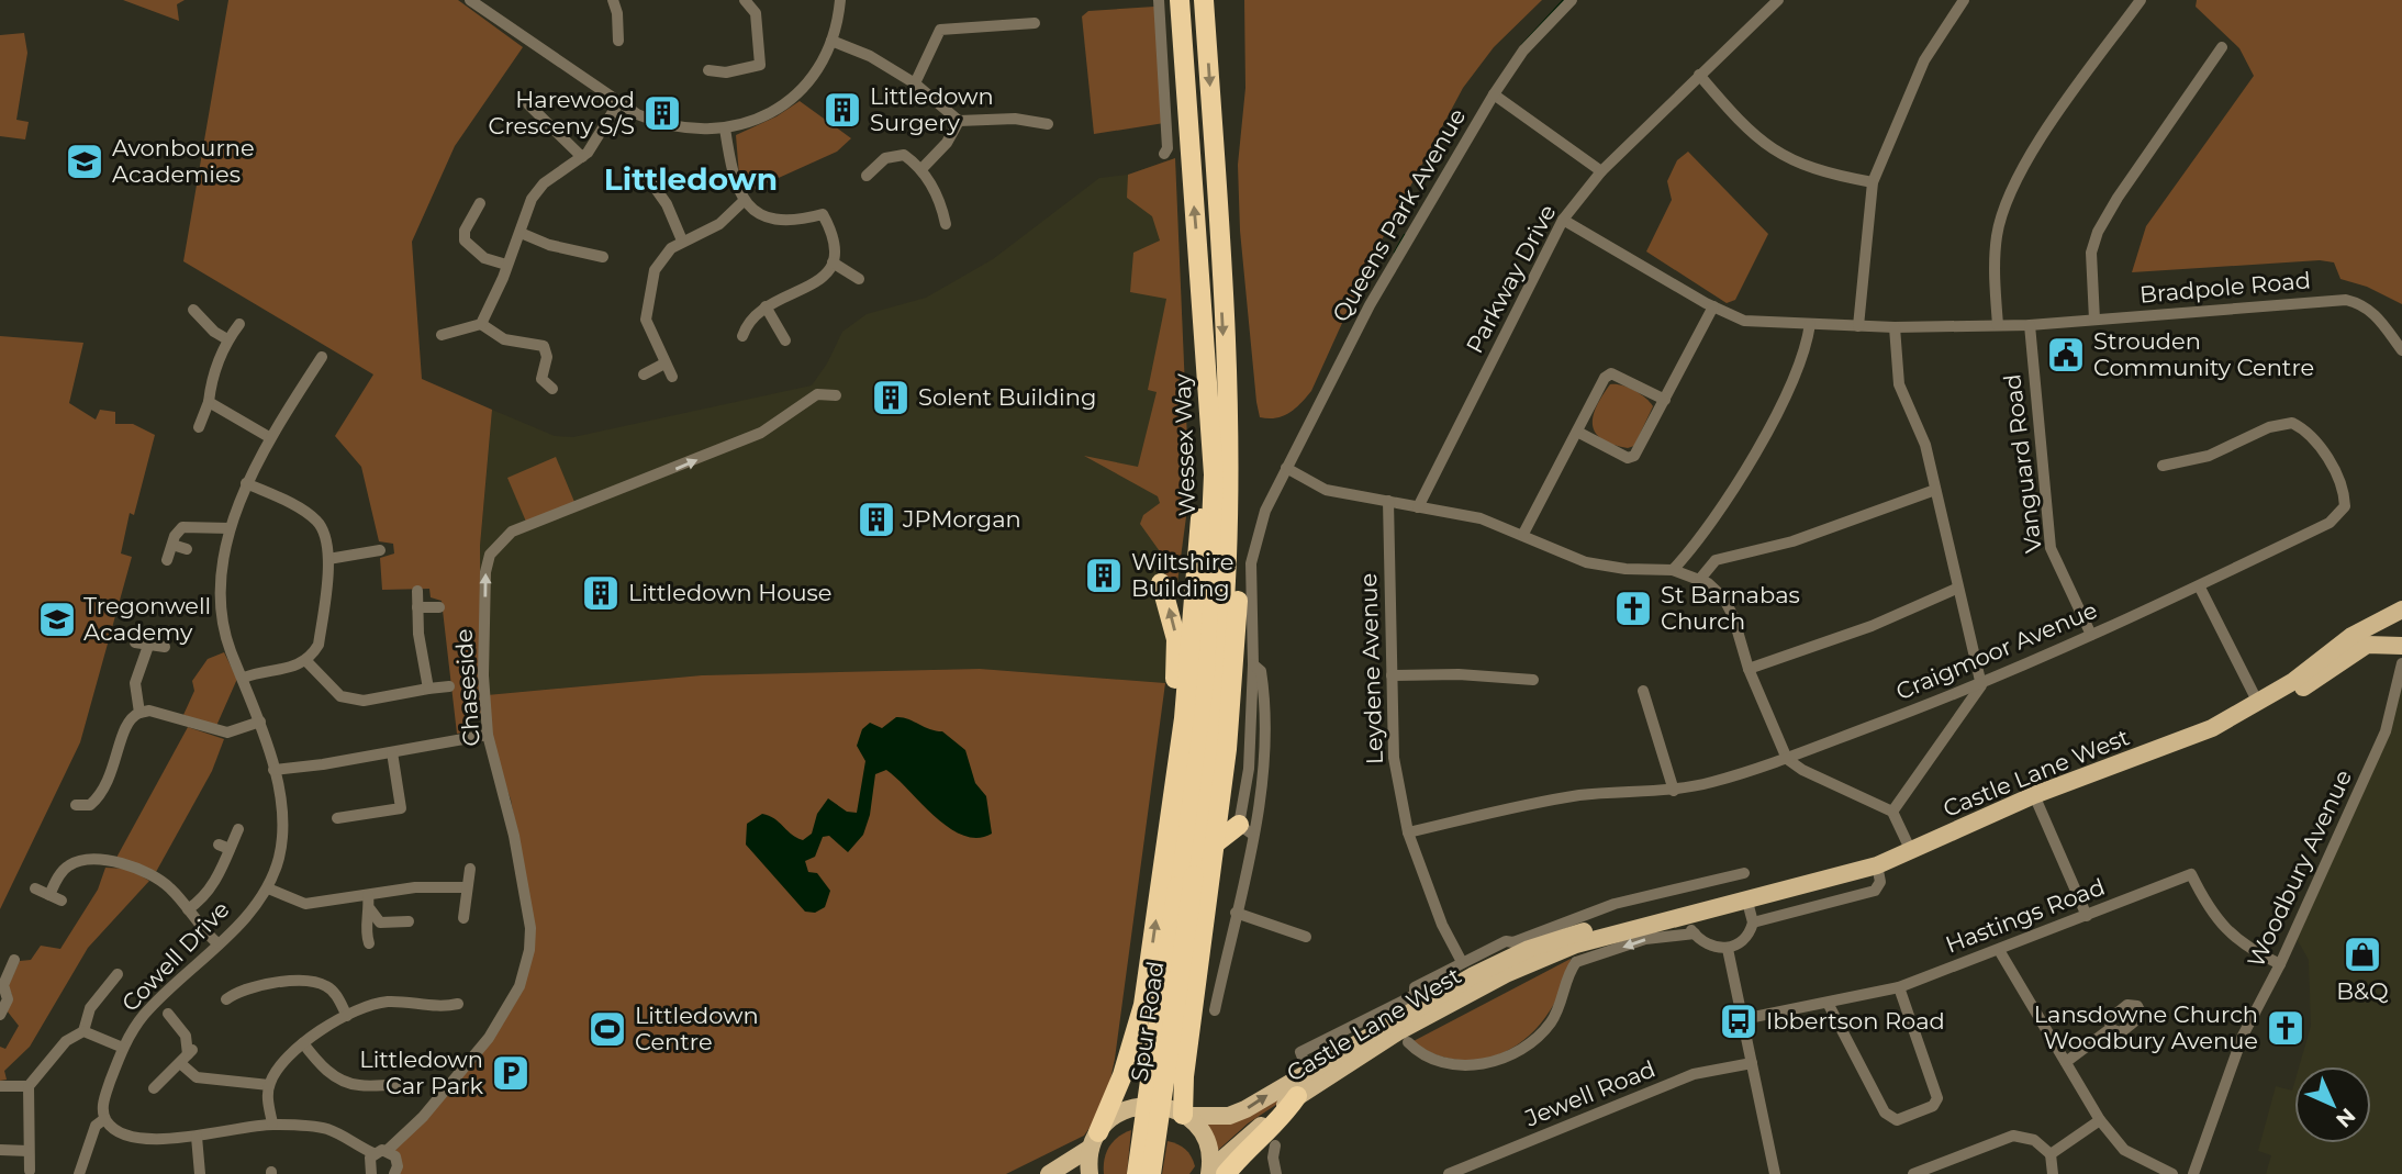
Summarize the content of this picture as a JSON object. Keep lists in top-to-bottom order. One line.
{"streets":{"highway":["Wessex Way","Spur Road"],"main road":["Castle Lane West"],"street":["Queens Park Avenue","Parkway Drive","Bradpole Road","Vanguard Road","Craigmoor Avenue","Leydene Avenue","Chaseside","Woodbury Avenue","Hastings Road","Cowell Drive","Jewell Road"]},"crossings":[["Parkway Drive","Bradpole Road"],["Bradpole Road","Vanguard Road"],["Wessex Way","Spur Road"],["Vanguard Road","Craigmoor Avenue"],["Craigmoor Avenue","Leydene Avenue"],["Leydene Avenue","Castle Lane West"],["Woodbury Avenue","Hastings Road"]],"one_way":["Chaseside"],"districts":["Littledown"],"places":{"building":["Littledown Surgery","Harewood Cresceny S/S","Solent Building","JPMorgan","Wiltshire Building","Littledown House"],"school or university":["Avonbourne Academies","Tregonwell Academy"],"public building":["Strouden Community Centre"],"church":["St Barnabas Church","Lansdowne Church Woodbury Avenue"],"shop":["B&Q"],"bus stop":["Ibbertson Road"],"sports":["Littledown Centre"],"parking":["Littledown Car Park"]},"north":"bottom right"}
